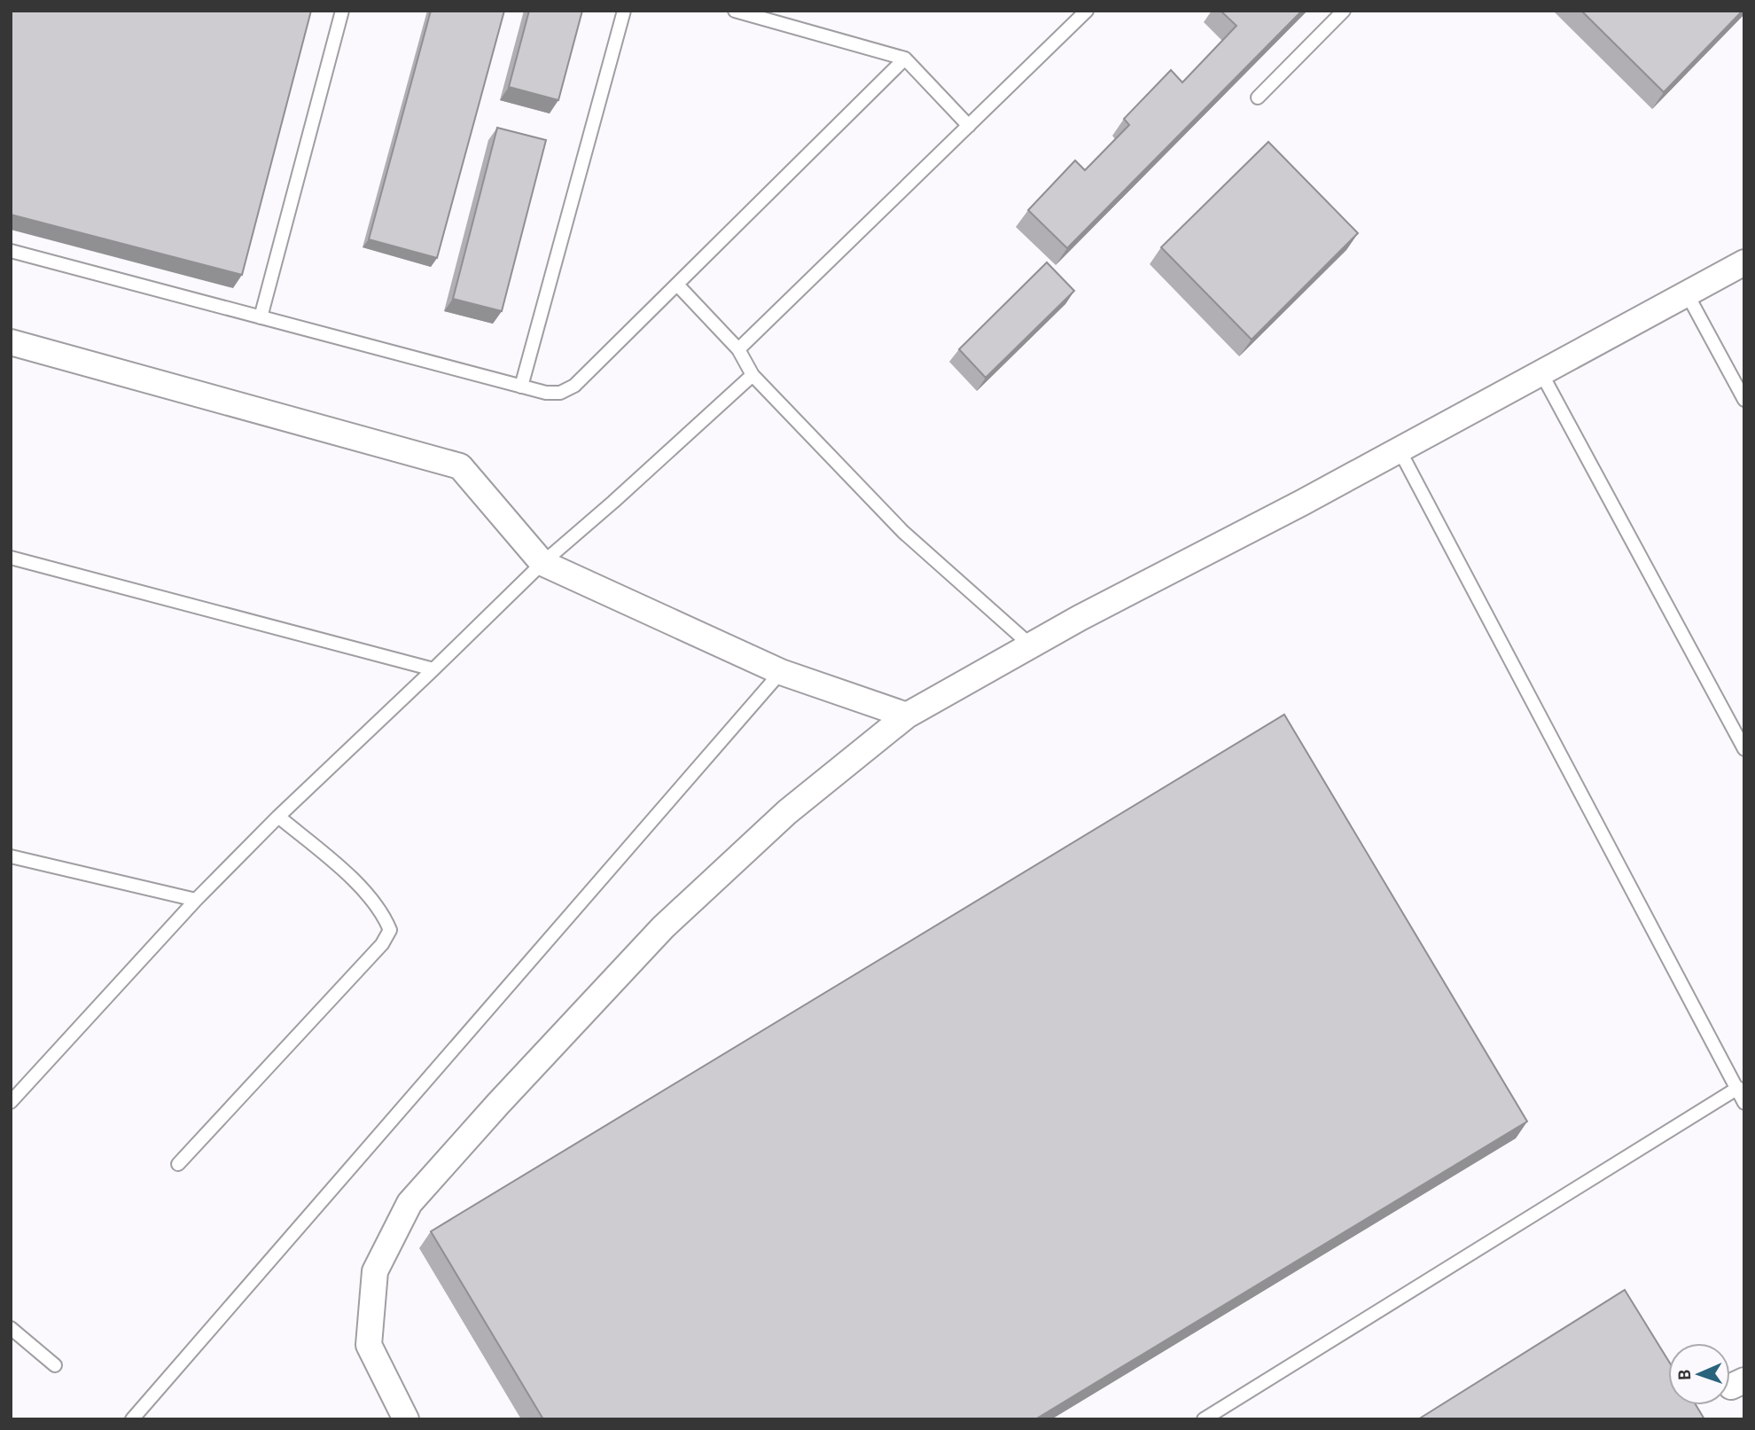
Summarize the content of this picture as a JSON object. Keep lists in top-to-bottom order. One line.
{"north":"left"}
